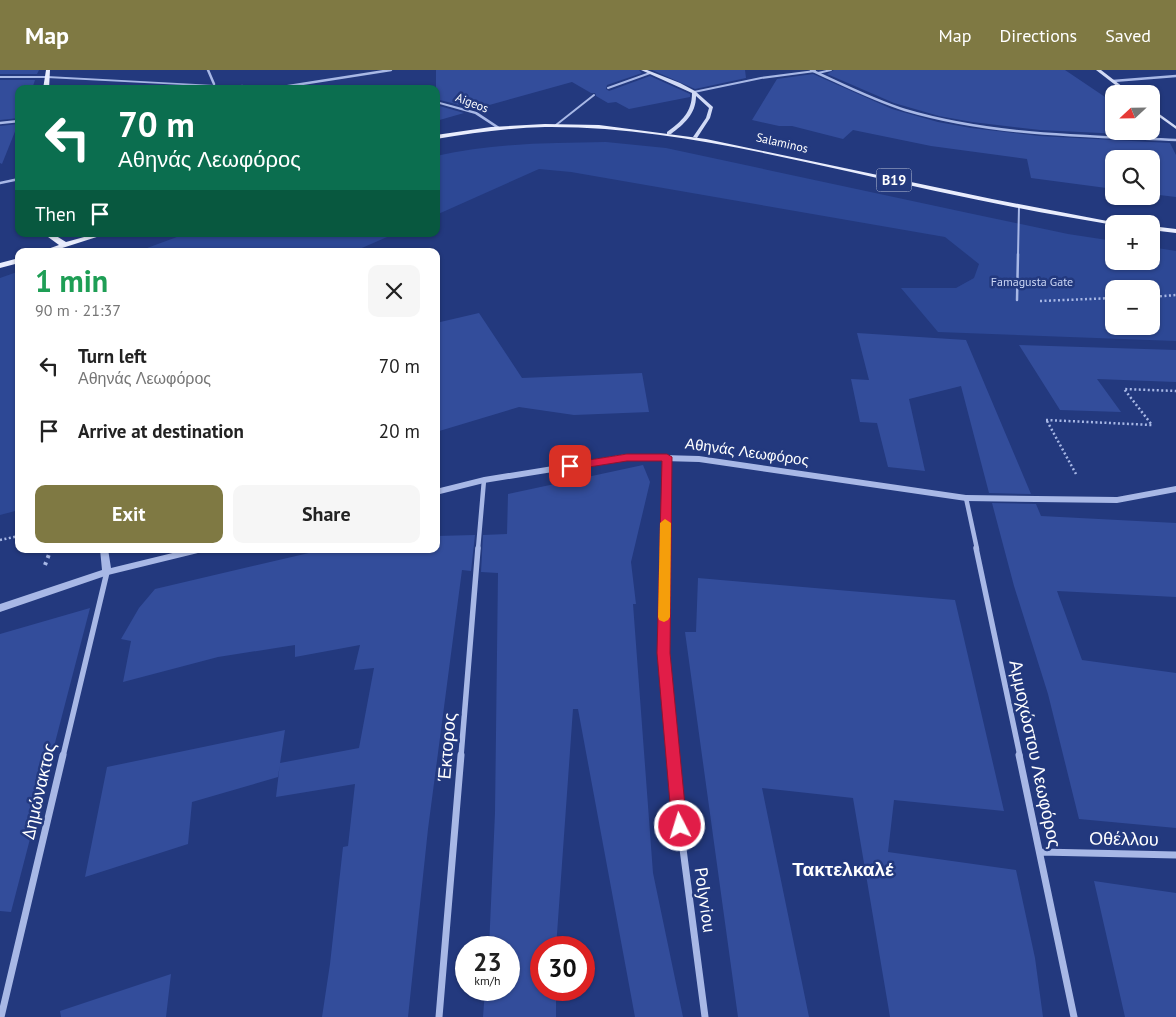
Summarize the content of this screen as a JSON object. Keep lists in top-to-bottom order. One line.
{"streets":{"main road":["Salaminos","B19"],"street":["Aigeos","Αθηνάς Λεωφόρος","Έκτορος","Αμμοχώστου Λεωφόρος","Δημώνακτος","Οθέλλου","Polyviou"]},"crossings":[["Aigeos","Salaminos"],["Αθηνάς Λεωφόρος","Έκτορος"],["Αθηνάς Λεωφόρος","Αμμοχώστου Λεωφόρος"],["Αθηνάς Λεωφόρος","Polyviou"],["Αμμοχώστου Λεωφόρος","Οθέλλου"]],"districts":["Τακτελκαλέ"],"parks":["Famagusta Gate"],"north":"left","page":{"header":"Map","nav":["Map","Directions","Saved"],"map_buttons":["+","−"],"turn":["70 m","Αθηνάς Λεωφόρος"],"then":"Then","heading":["1 min","90 m · 21:37"],"list":[{"name":"Turn left","note":"Αθηνάς Λεωφόρος","value":"70 m"},{"name":"Arrive at destination","value":"20 m"}],"buttons":["Exit","Share"],"speed":"23 km/h","limit":"30"}}
